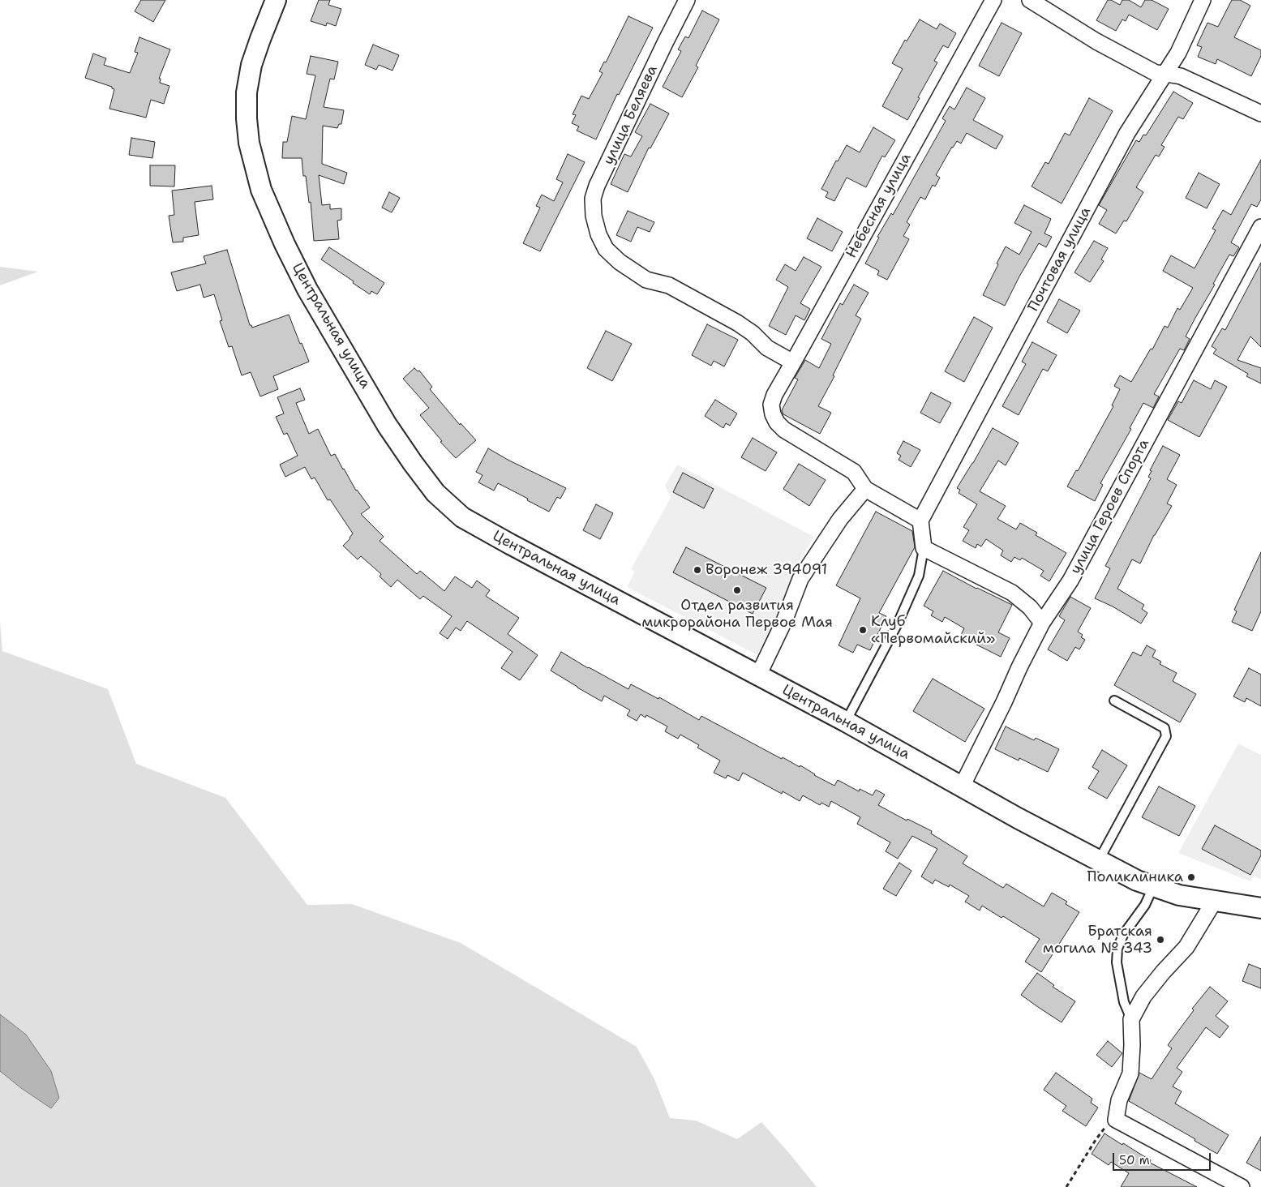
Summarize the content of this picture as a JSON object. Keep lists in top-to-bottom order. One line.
{"streets":{"street":["улица Беляева","Небесная улица","Почтовая улица","Центральная улица","улица Героев Спорта"]},"crossings":[["улица Беляева","Небесная улица"],["Центральная улица","улица Героев Спорта"]],"places":["Воронеж 394091","Отдел развития микрорайона Первое Мая","Клуб «Первомайский»","Поликлиника","Братская могила № 343"],"scale_bar":"50 m"}
